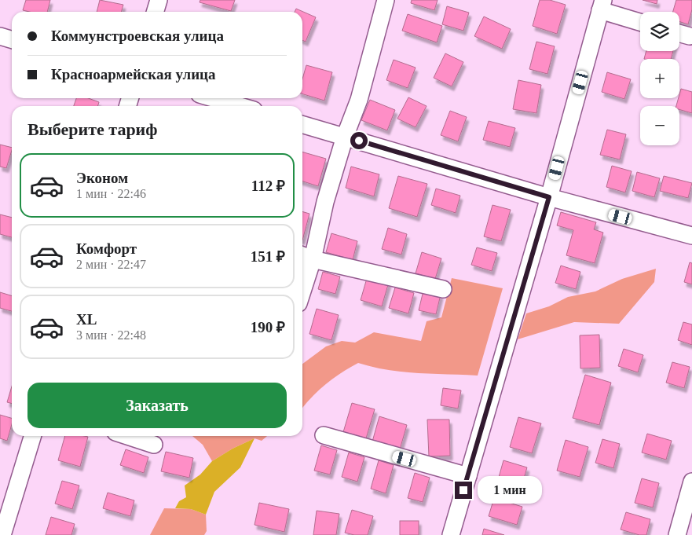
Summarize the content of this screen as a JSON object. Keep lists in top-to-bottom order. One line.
{"page":{"map_buttons":["+","−"],"banner":["Коммунстроевская улица","Красноармейская улица"],"heading":"Выберите тариф","list":[{"name":"Эконом","note":"1 мин · 22:46","value":"112 ₽"},{"name":"Комфорт","note":"2 мин · 22:47","value":"151 ₽"},{"name":"XL","note":"3 мин · 22:48","value":"190 ₽"}],"buttons":"Заказать","bubble":"1 мин"}}
